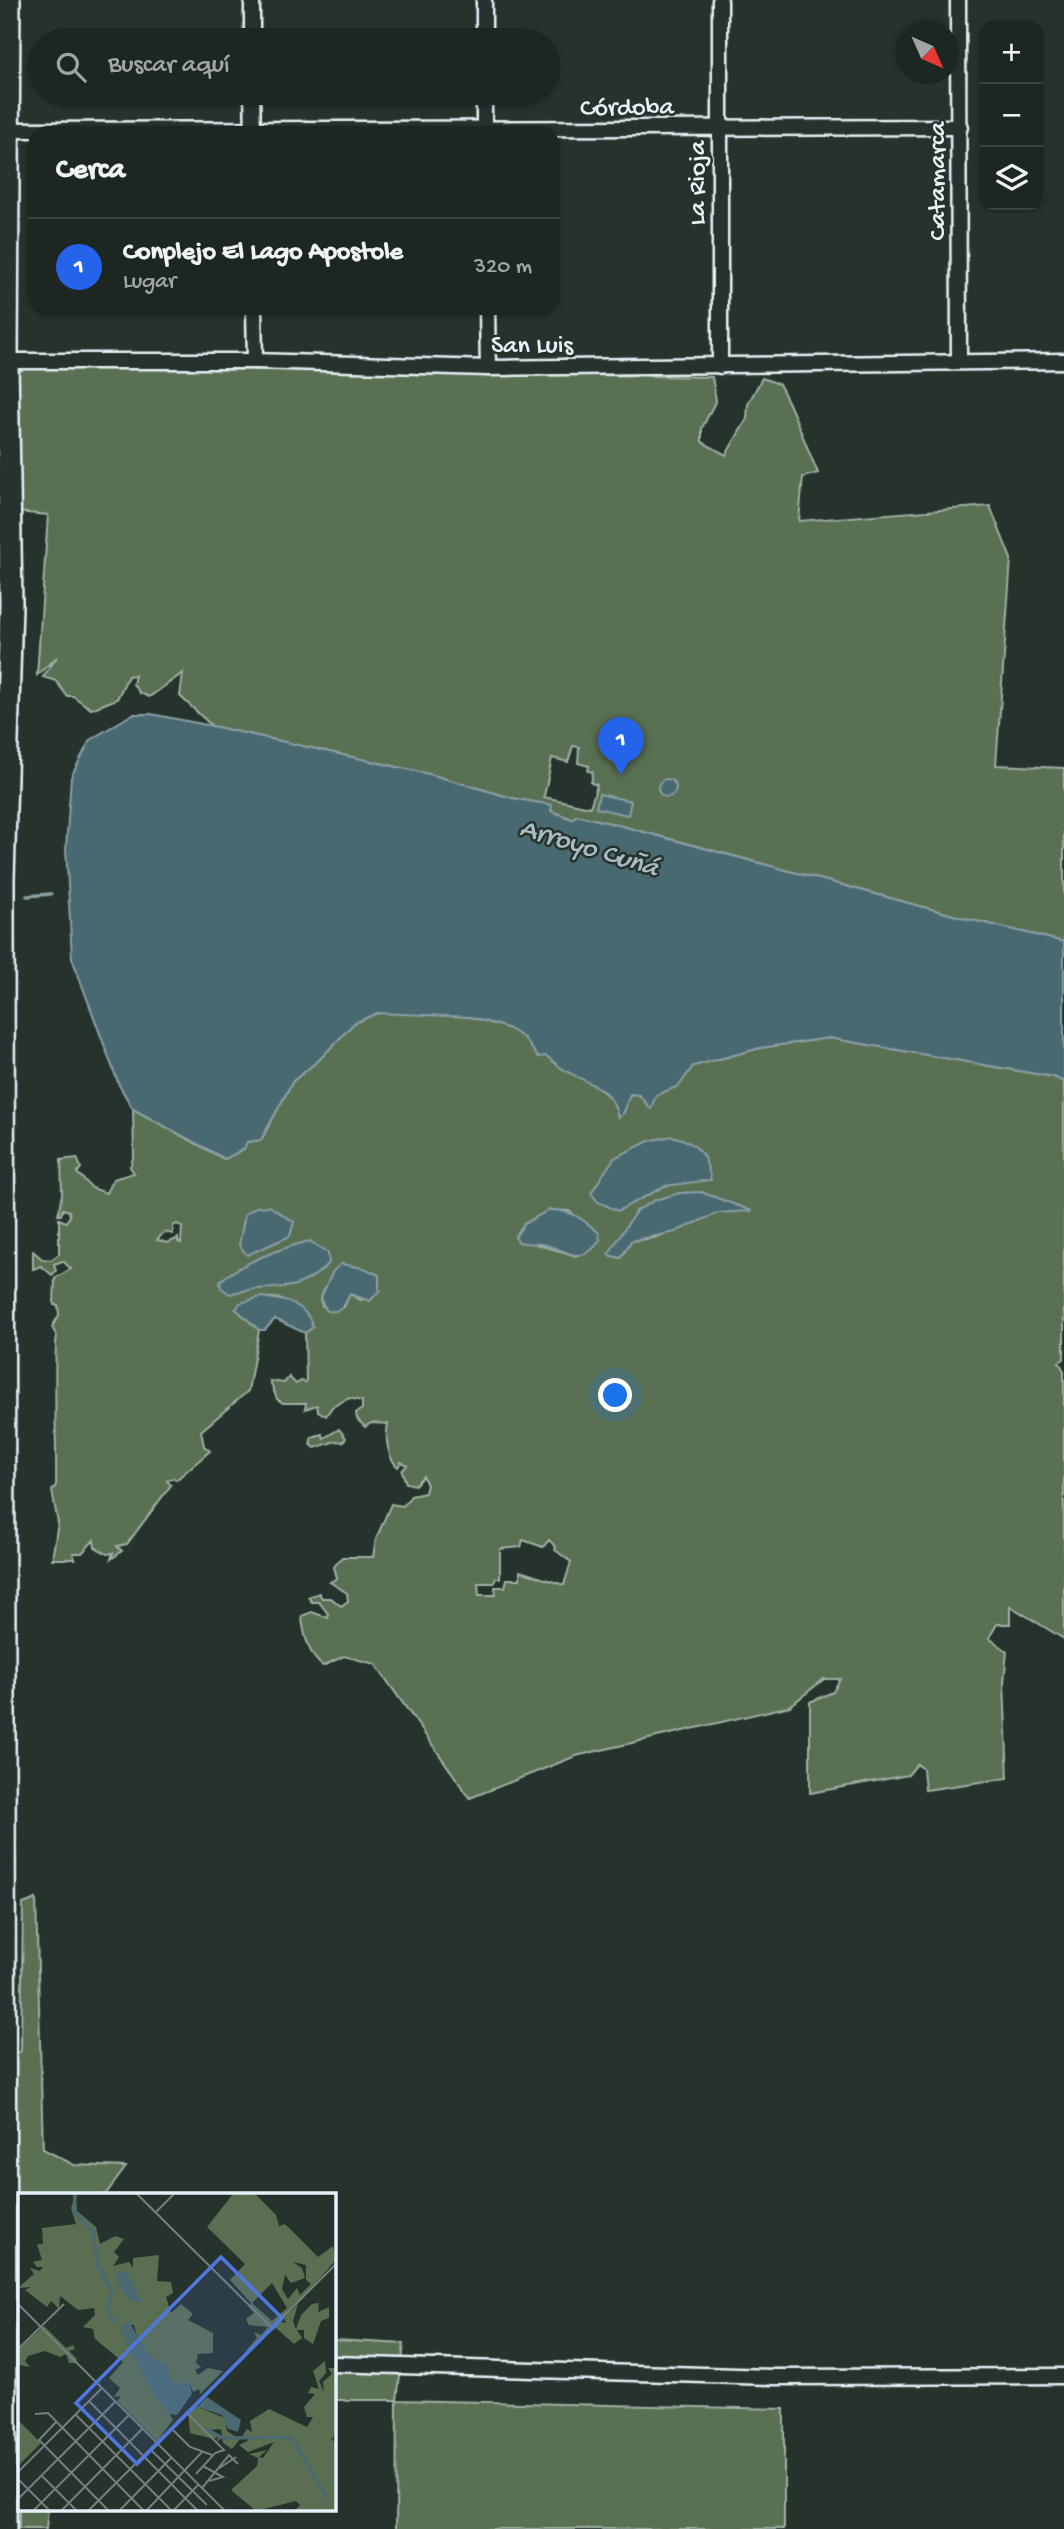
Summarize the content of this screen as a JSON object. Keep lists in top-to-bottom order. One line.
{"streets":{"street":["Córdoba","Catamarca","La Rioja","San Luis"]},"crossings":[["Córdoba","Catamarca"],["Córdoba","La Rioja"],["Catamarca","San Luis"],["La Rioja","San Luis"]],"water":["Arroyo Cuñá"],"north":"bottom right","page":{"map_buttons":["+","−"],"search":"Buscar aquí","heading":"Cerca","list":[{"mark":"1","name":"Conplejo El Lago Apostole","note":"Lugar","value":"320 m"}],"pins":"1"}}
